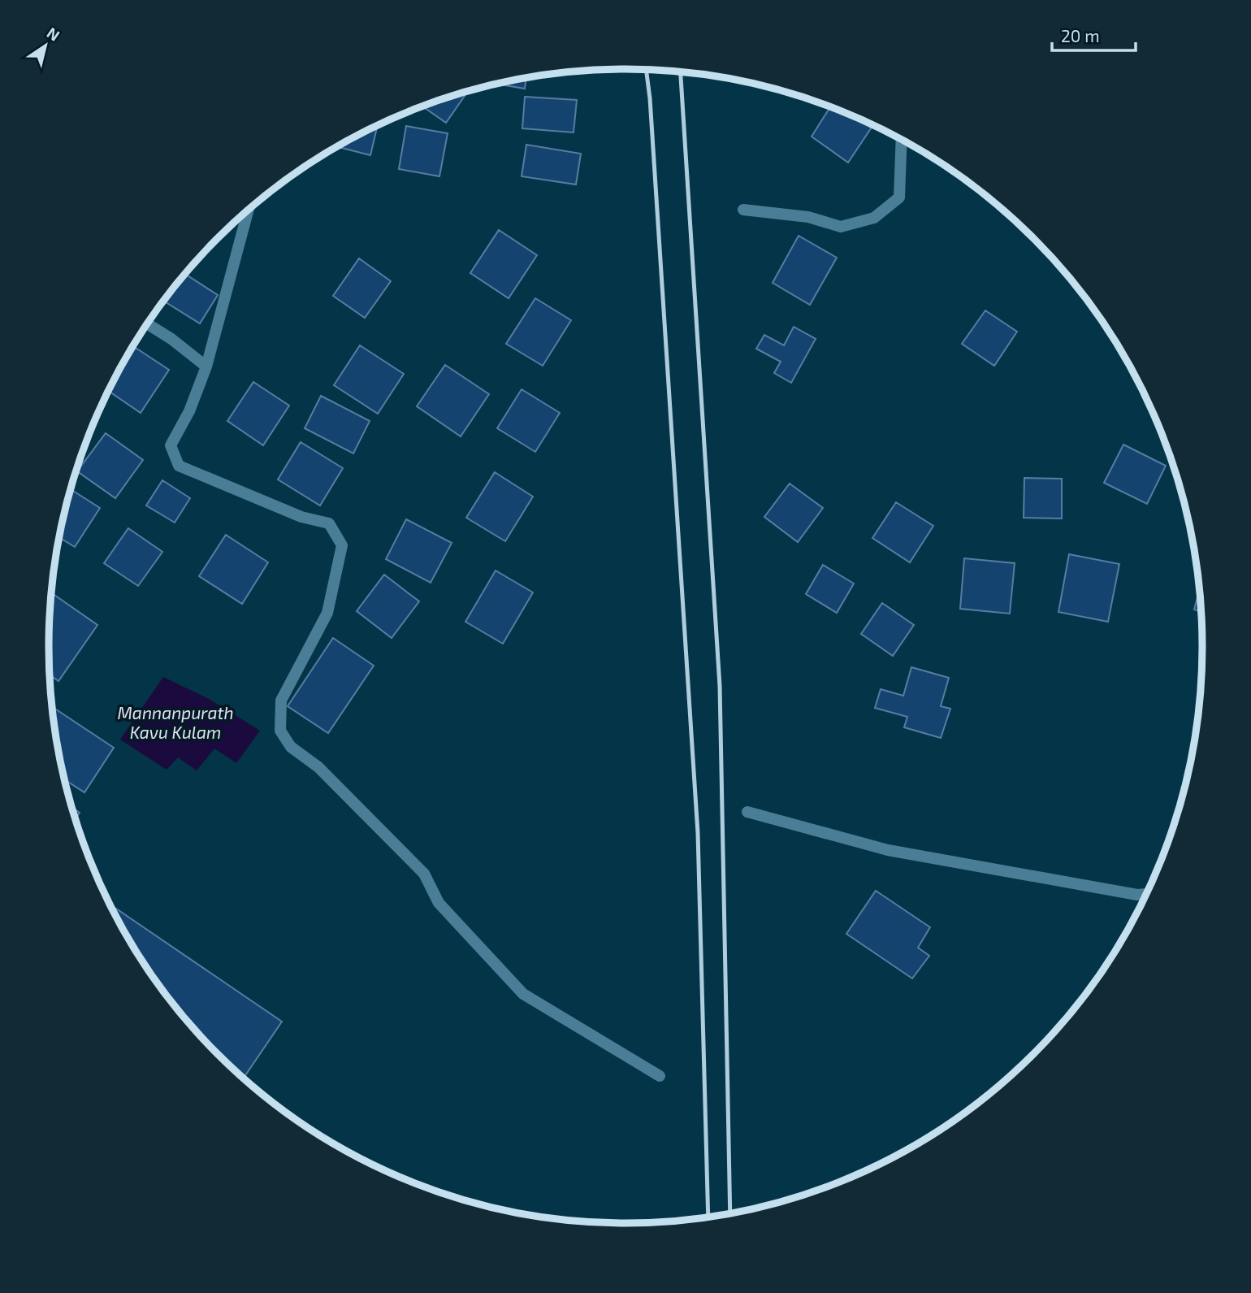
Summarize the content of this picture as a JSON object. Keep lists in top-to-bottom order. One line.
{"water":["Mannanpurath Kavu Kulam"],"scale_bar":"20 m","north":"top right"}
